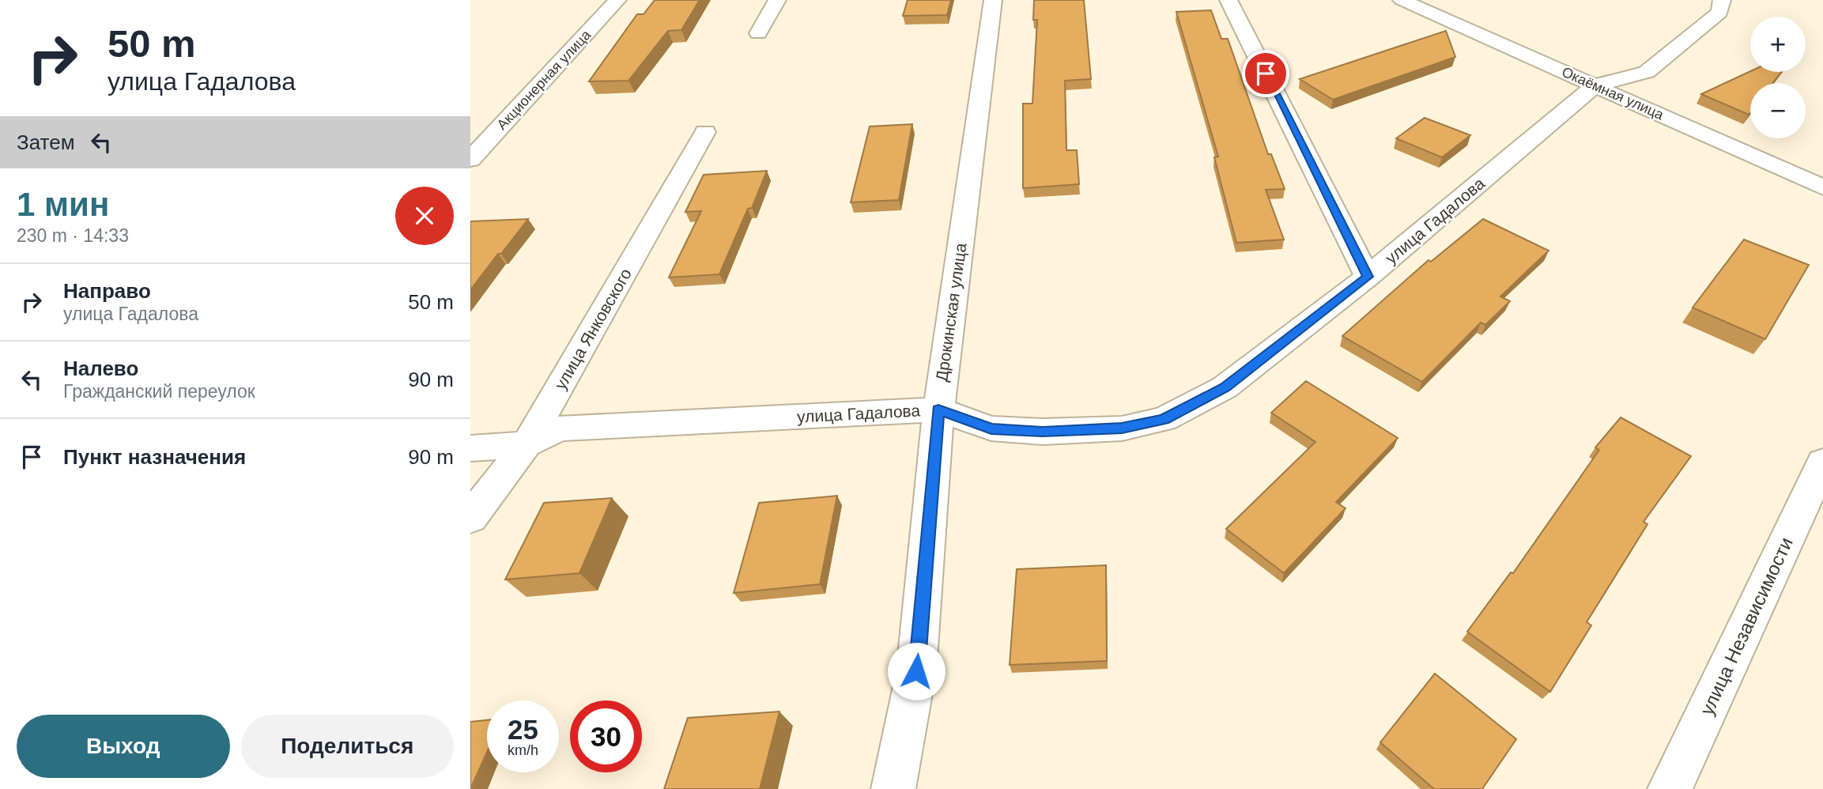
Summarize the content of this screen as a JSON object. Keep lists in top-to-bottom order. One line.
{"streets":{"street":["Акционерная улица","Окаёмная улица","улица Гадалова","Дрокинская улица","улица Янковского","улица Независимости"]},"crossings":[["Окаёмная улица","улица Гадалова"],["улица Гадалова","Дрокинская улица"],["улица Гадалова","улица Янковского"]],"page":{"turn":["50 m","улица Гадалова"],"map_buttons":["+","−"],"then":"Затем","heading":["1 мин","230 m · 14:33"],"list":[{"name":"Направо","note":"улица Гадалова","value":"50 m"},{"name":"Налево","note":"Гражданский переулок","value":"90 m"},{"name":"Пункт назначения","value":"90 m"}],"speed":"25 km/h","limit":"30","buttons":["Выход","Поделиться"]}}
